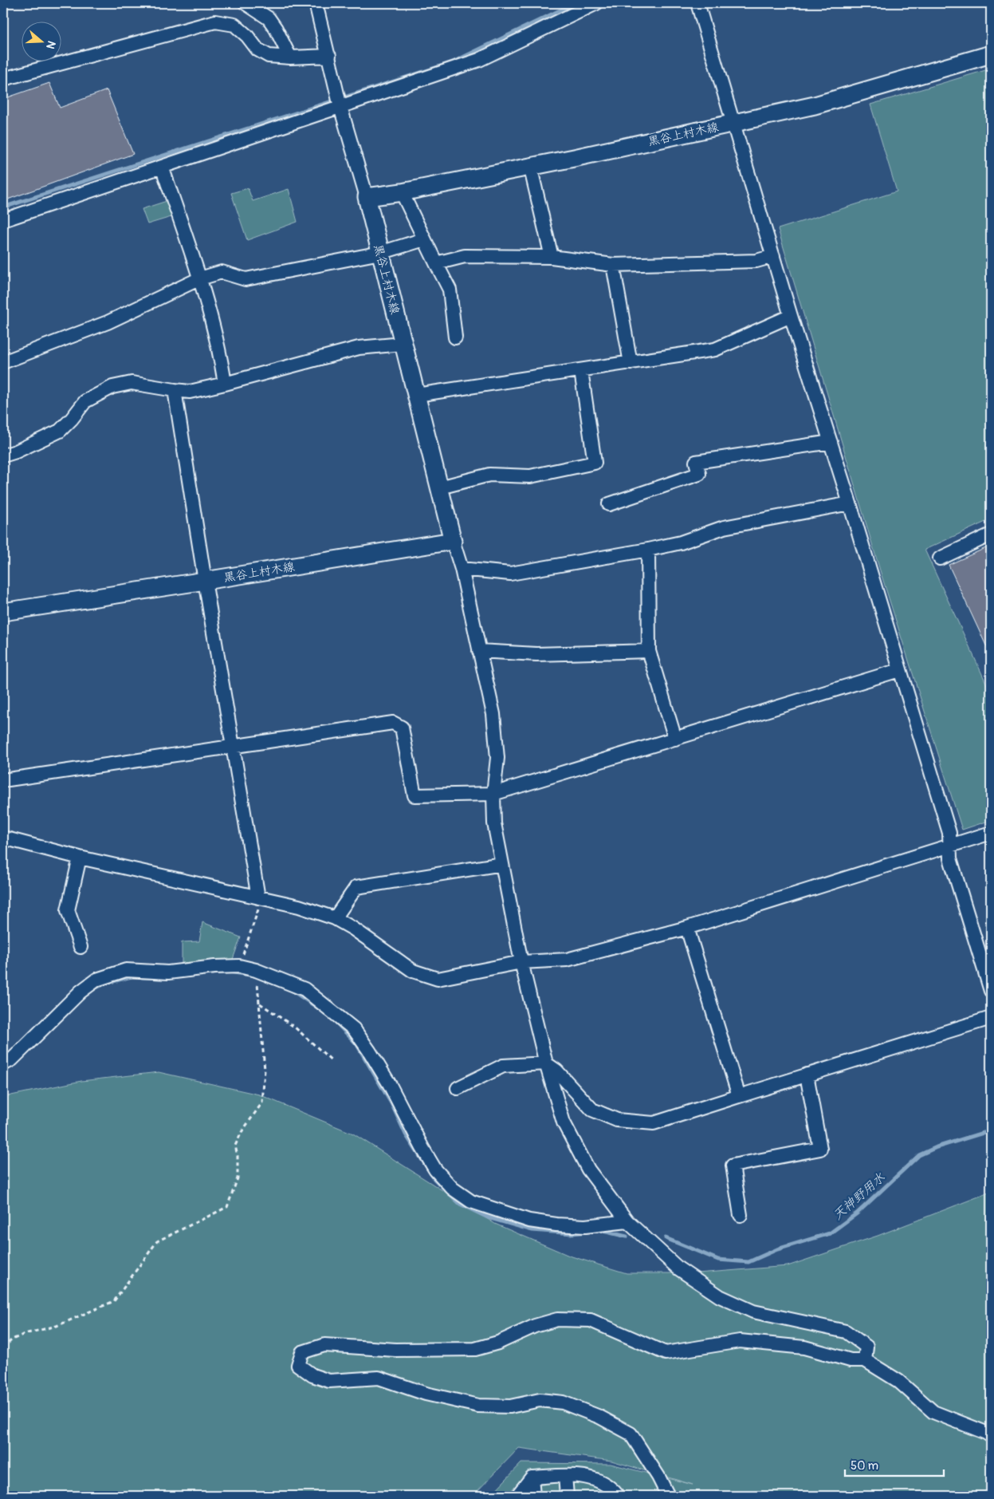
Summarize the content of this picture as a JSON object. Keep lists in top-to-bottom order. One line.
{"streets":{"main road":["黒谷上村木線"]},"water":["天神野用水"],"scale_bar":"50 m","north":"right"}
